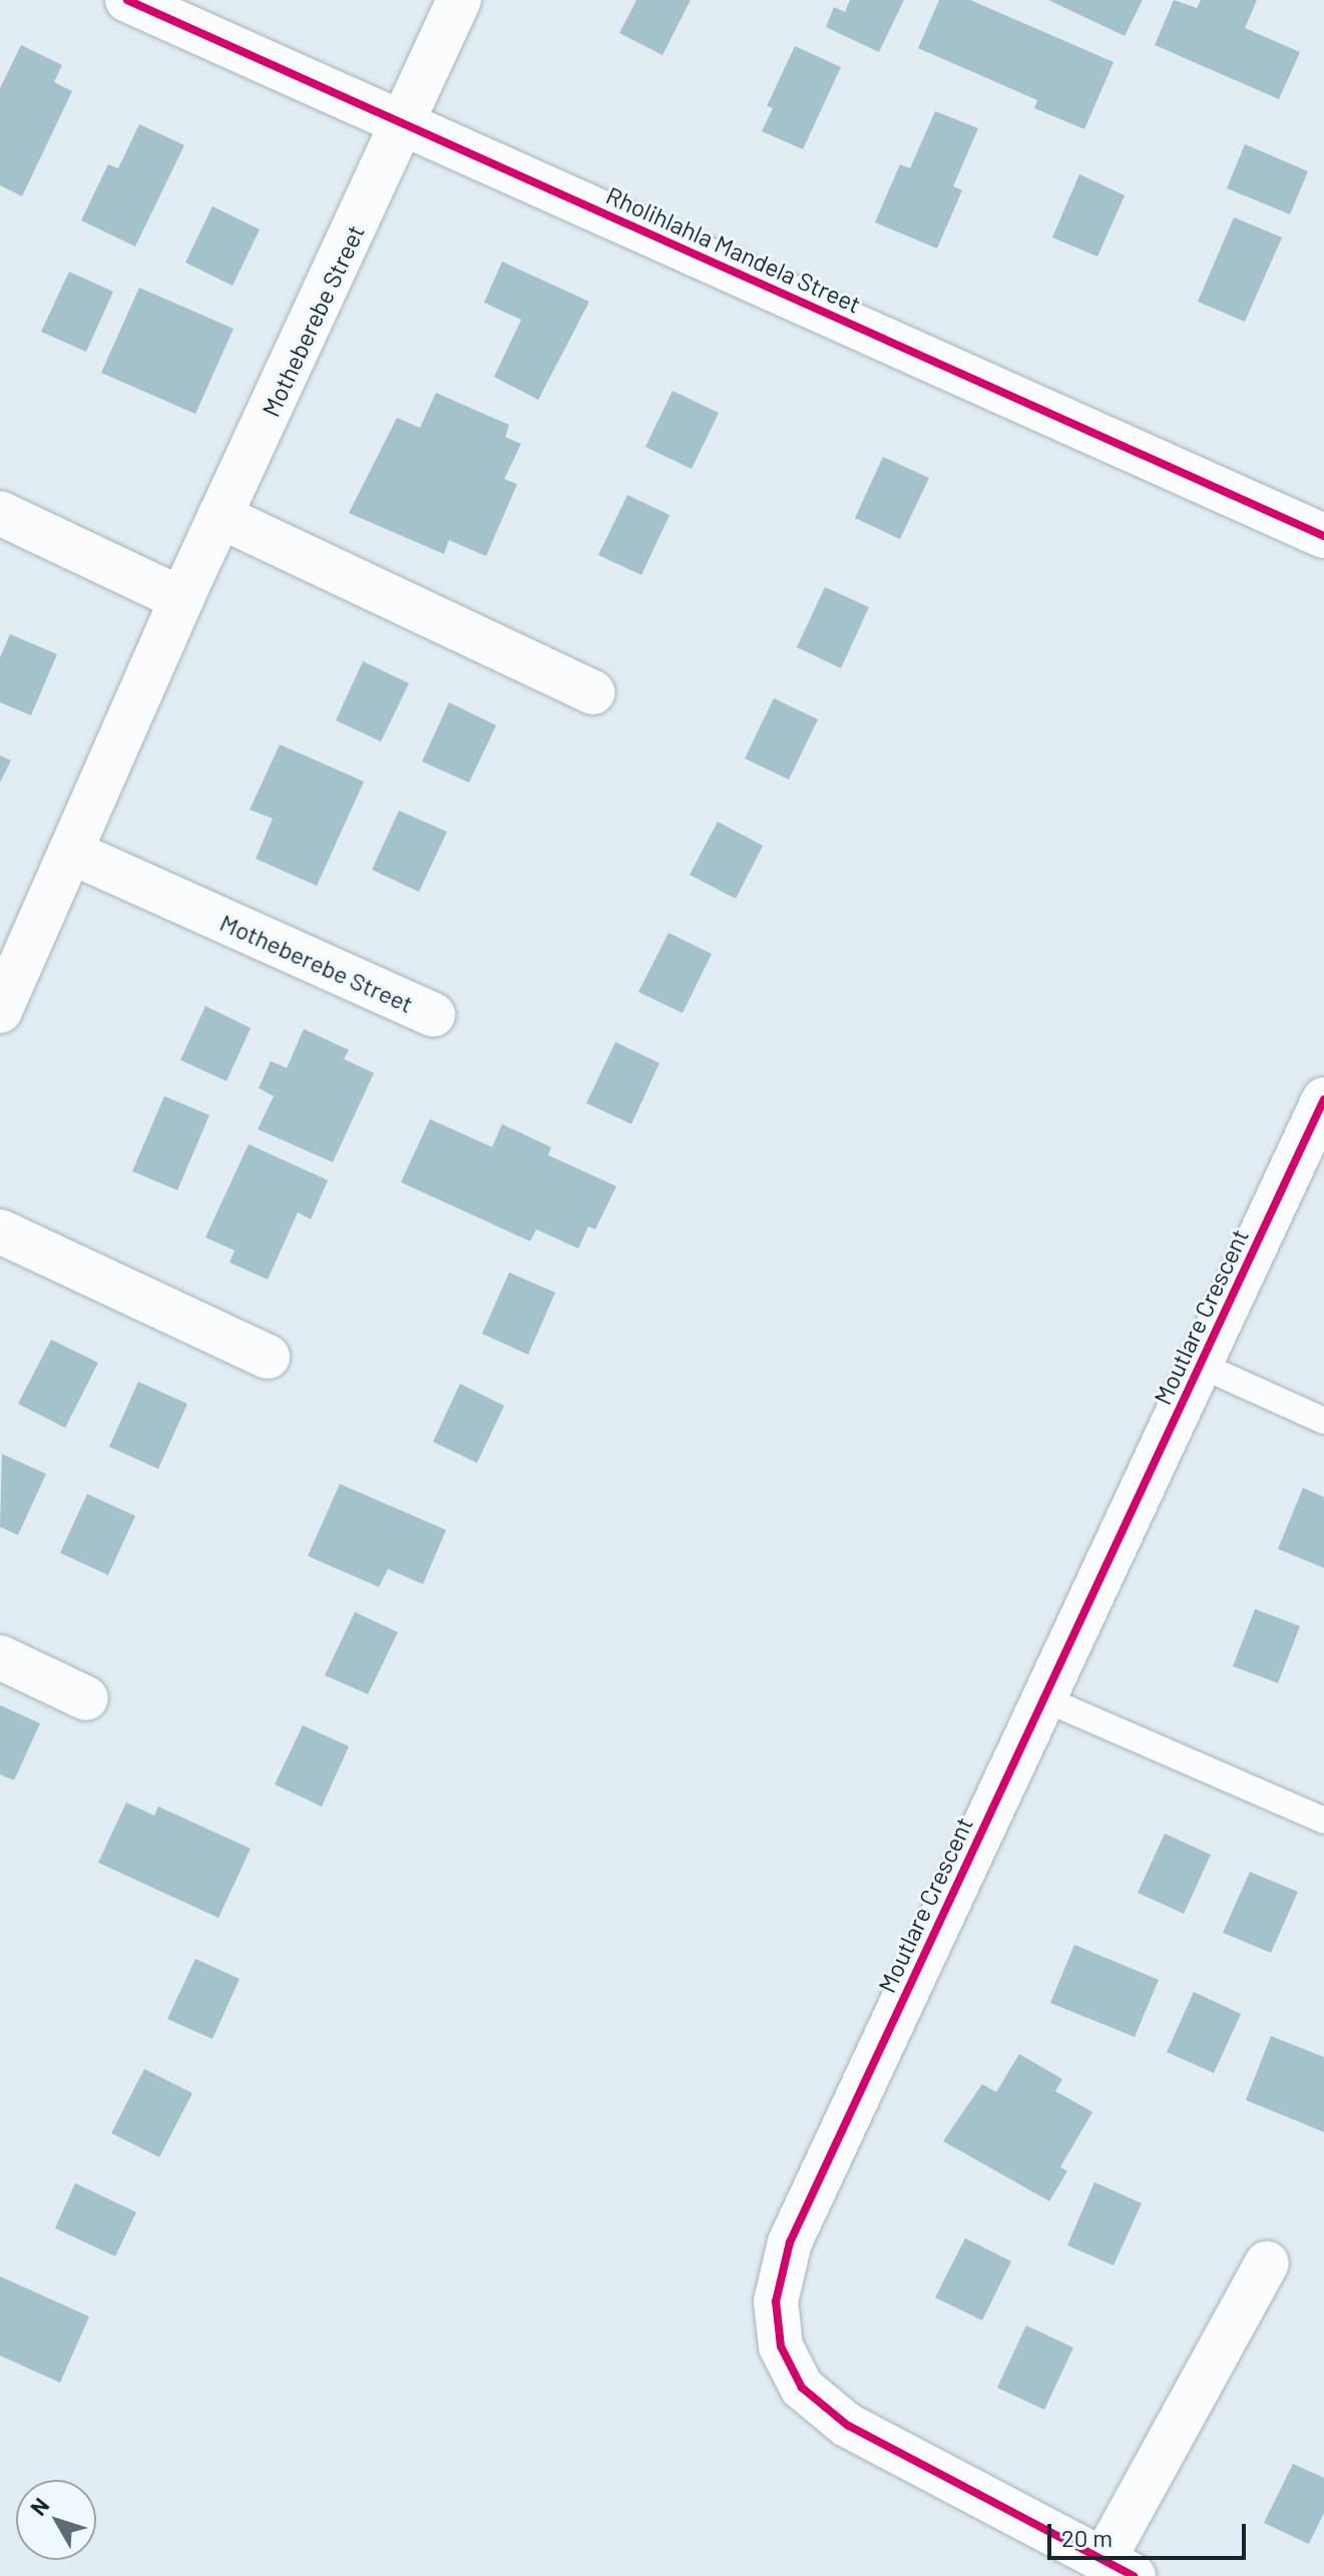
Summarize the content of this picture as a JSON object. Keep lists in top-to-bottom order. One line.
{"streets":{"street":["Rholihlahla Mandela Street","Motheberebe Street","Moutlare Crescent"]},"crossings":[["Rholihlahla Mandela Street","Motheberebe Street"]],"scale_bar":"20 m","north":"top left"}
